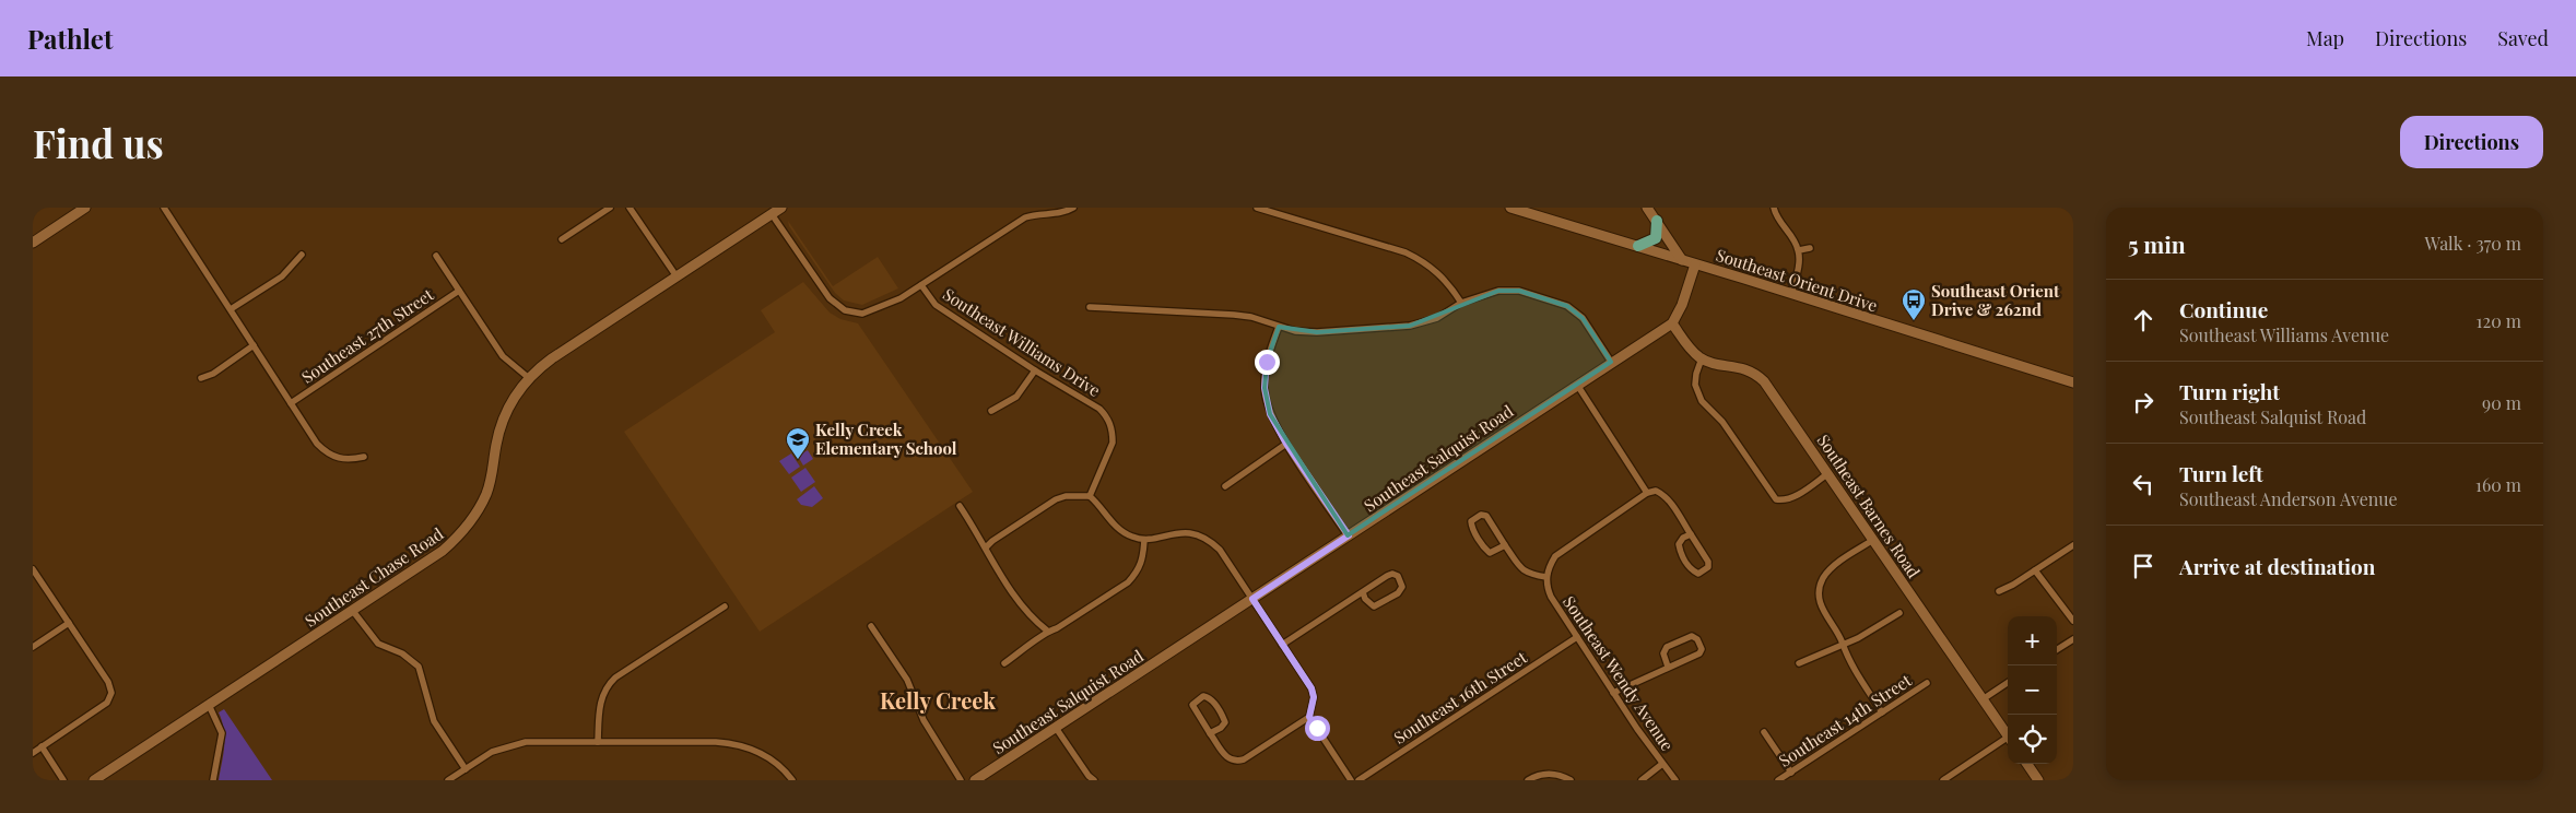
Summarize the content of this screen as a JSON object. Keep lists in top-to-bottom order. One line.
{"streets":{"street":["Southeast Orient Drive","Southeast 27th Street","Southeast Williams Drive","Southeast Salquist Road","Southeast Barnes Road","Southeast Chase Road","Southeast Wendy Avenue","Southeast 16th Street","Southeast 14th Street"]},"crossings":[["Southeast Wendy Avenue","Southeast 16th Street"]],"districts":["Kelly Creek"],"places":{"bus stop":["Southeast Orient Drive & 262nd"],"school or university":["Kelly Creek Elementary School"]},"page":{"header":"Pathlet","nav":["Map","Directions","Saved"],"buttons":"Directions","title":"Find us","heading":["5 min","Walk · 370 m"],"list":[["Continue","Southeast Williams Avenue","120 m"],["Turn right","Southeast Salquist Road","90 m"],["Turn left","Southeast Anderson Avenue","160 m"],"Arrive at destination"],"map_buttons":["+","−"]}}
